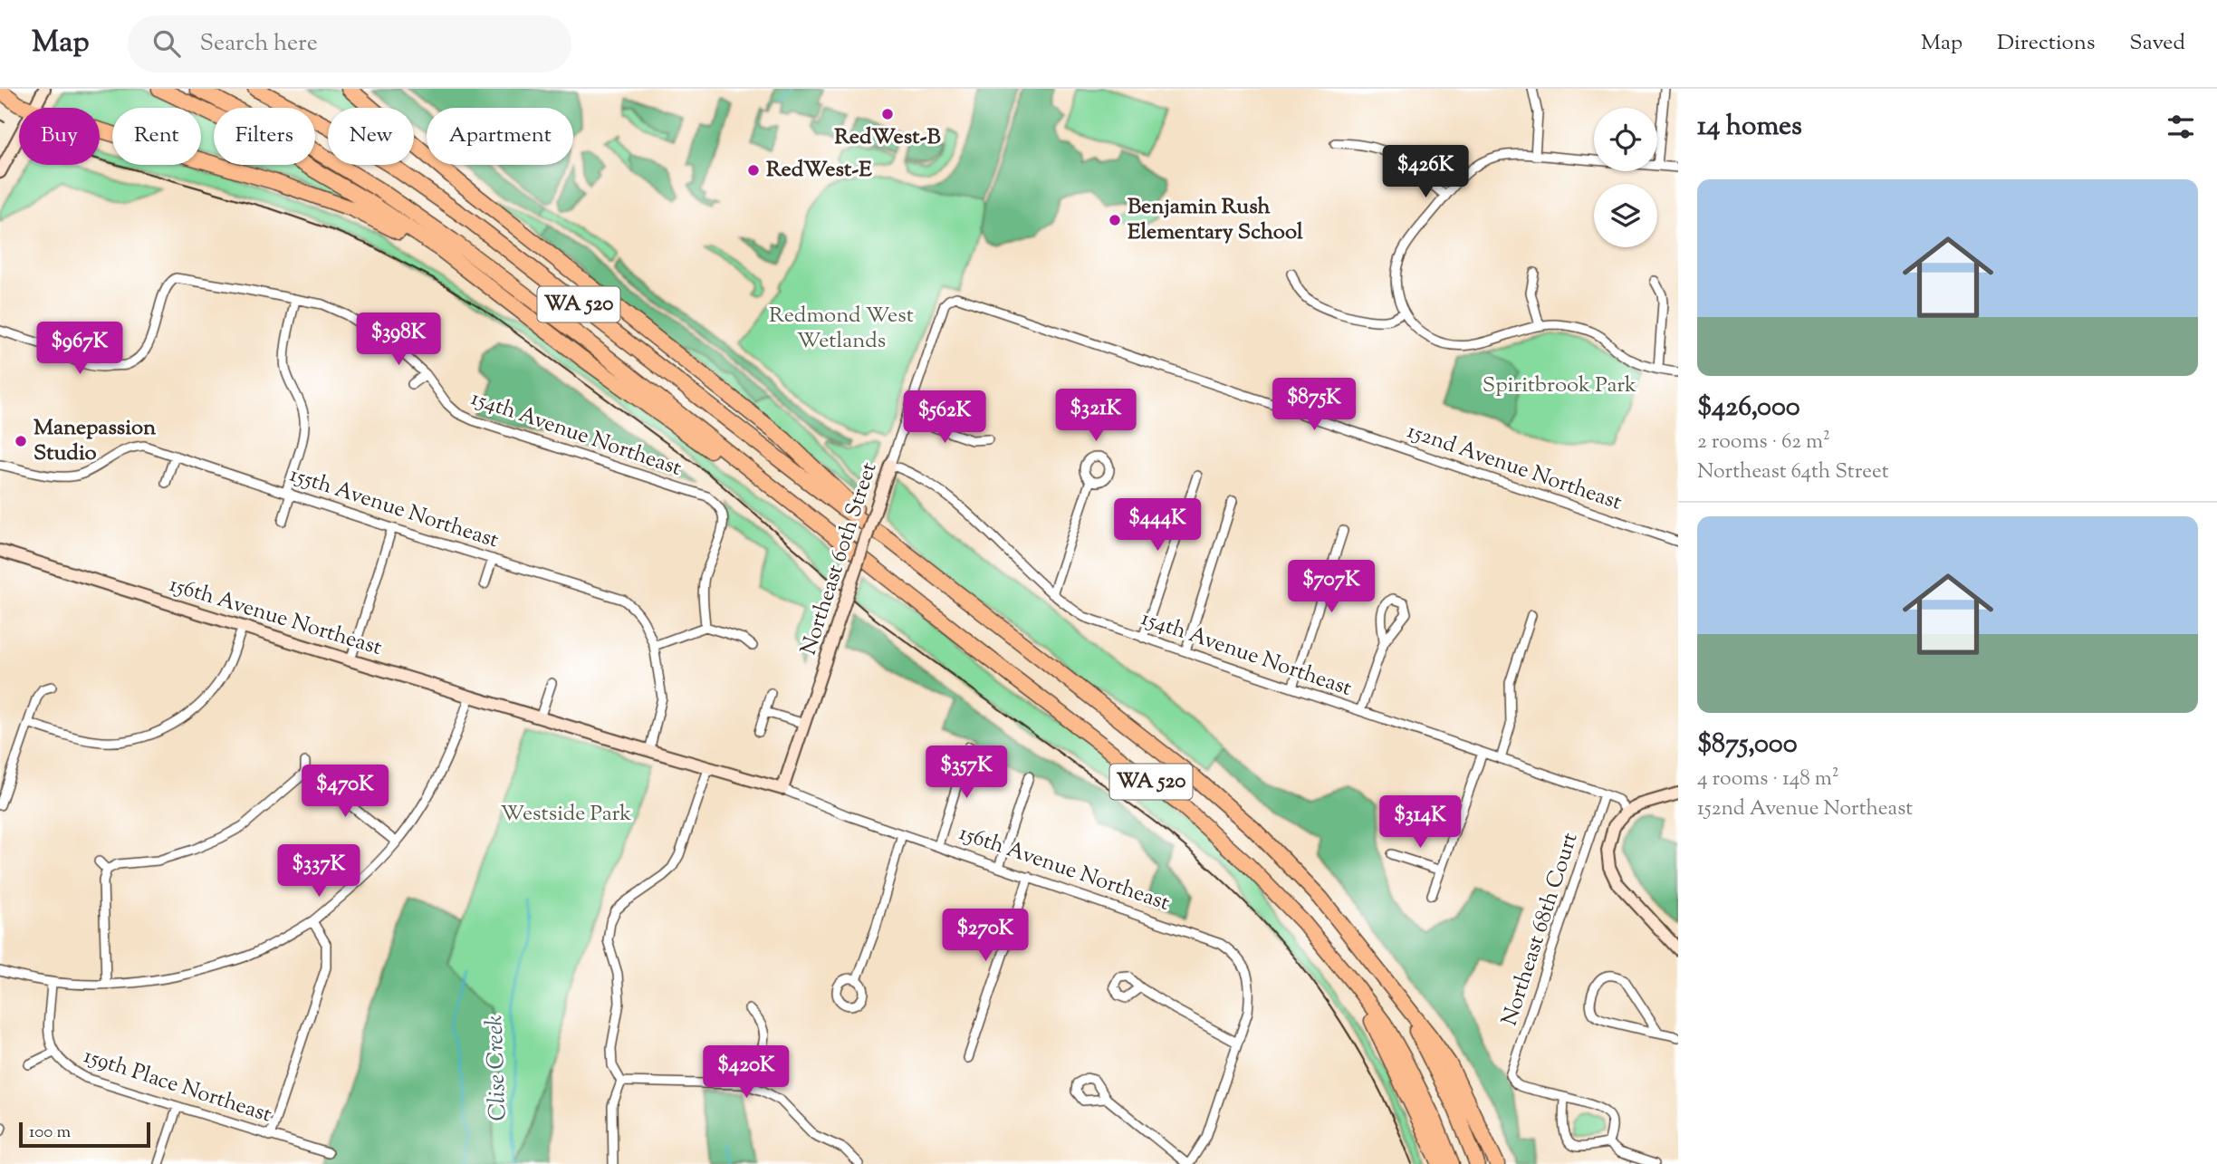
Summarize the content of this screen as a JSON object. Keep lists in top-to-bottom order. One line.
{"streets":{"highway":["WA 520"],"street":["154th Avenue Northeast","152nd Avenue Northeast","155th Avenue Northeast","Northeast 60th Street","156th Avenue Northeast","Northeast 68th Court","159th Place Northeast"]},"crossings":[["154th Avenue Northeast","Northeast 60th Street"],["154th Avenue Northeast","Northeast 68th Court"],["152nd Avenue Northeast","Northeast 60th Street"],["155th Avenue Northeast","156th Avenue Northeast"],["Northeast 60th Street","156th Avenue Northeast"]],"water":["Clise Creek"],"parks":["Redmond West Wetlands","Spiritbrook Park","Westside Park"],"places":["RedWest-B","RedWest-E","Benjamin Rush Elementary School","Manepassion Studio"],"scale_bar":"100 m","page":{"header":"Map","search":"Search here","nav":["Map","Directions","Saved"],"heading":"14 homes","chip":["Buy","Rent","Filters","New","Apartment"],"price":["$426K","$398K","$967K","$875K","$321K","$562K","$444K","$707K","$357K","$470K","$314K","$337K","$270K","$420K"],"list":[{"name":"$426,000","note":"2 rooms · 62 m² · Northeast 64th Street"},{"name":"$875,000","note":"4 rooms · 148 m² · 152nd Avenue Northeast"}],"scale":"100 m"}}
